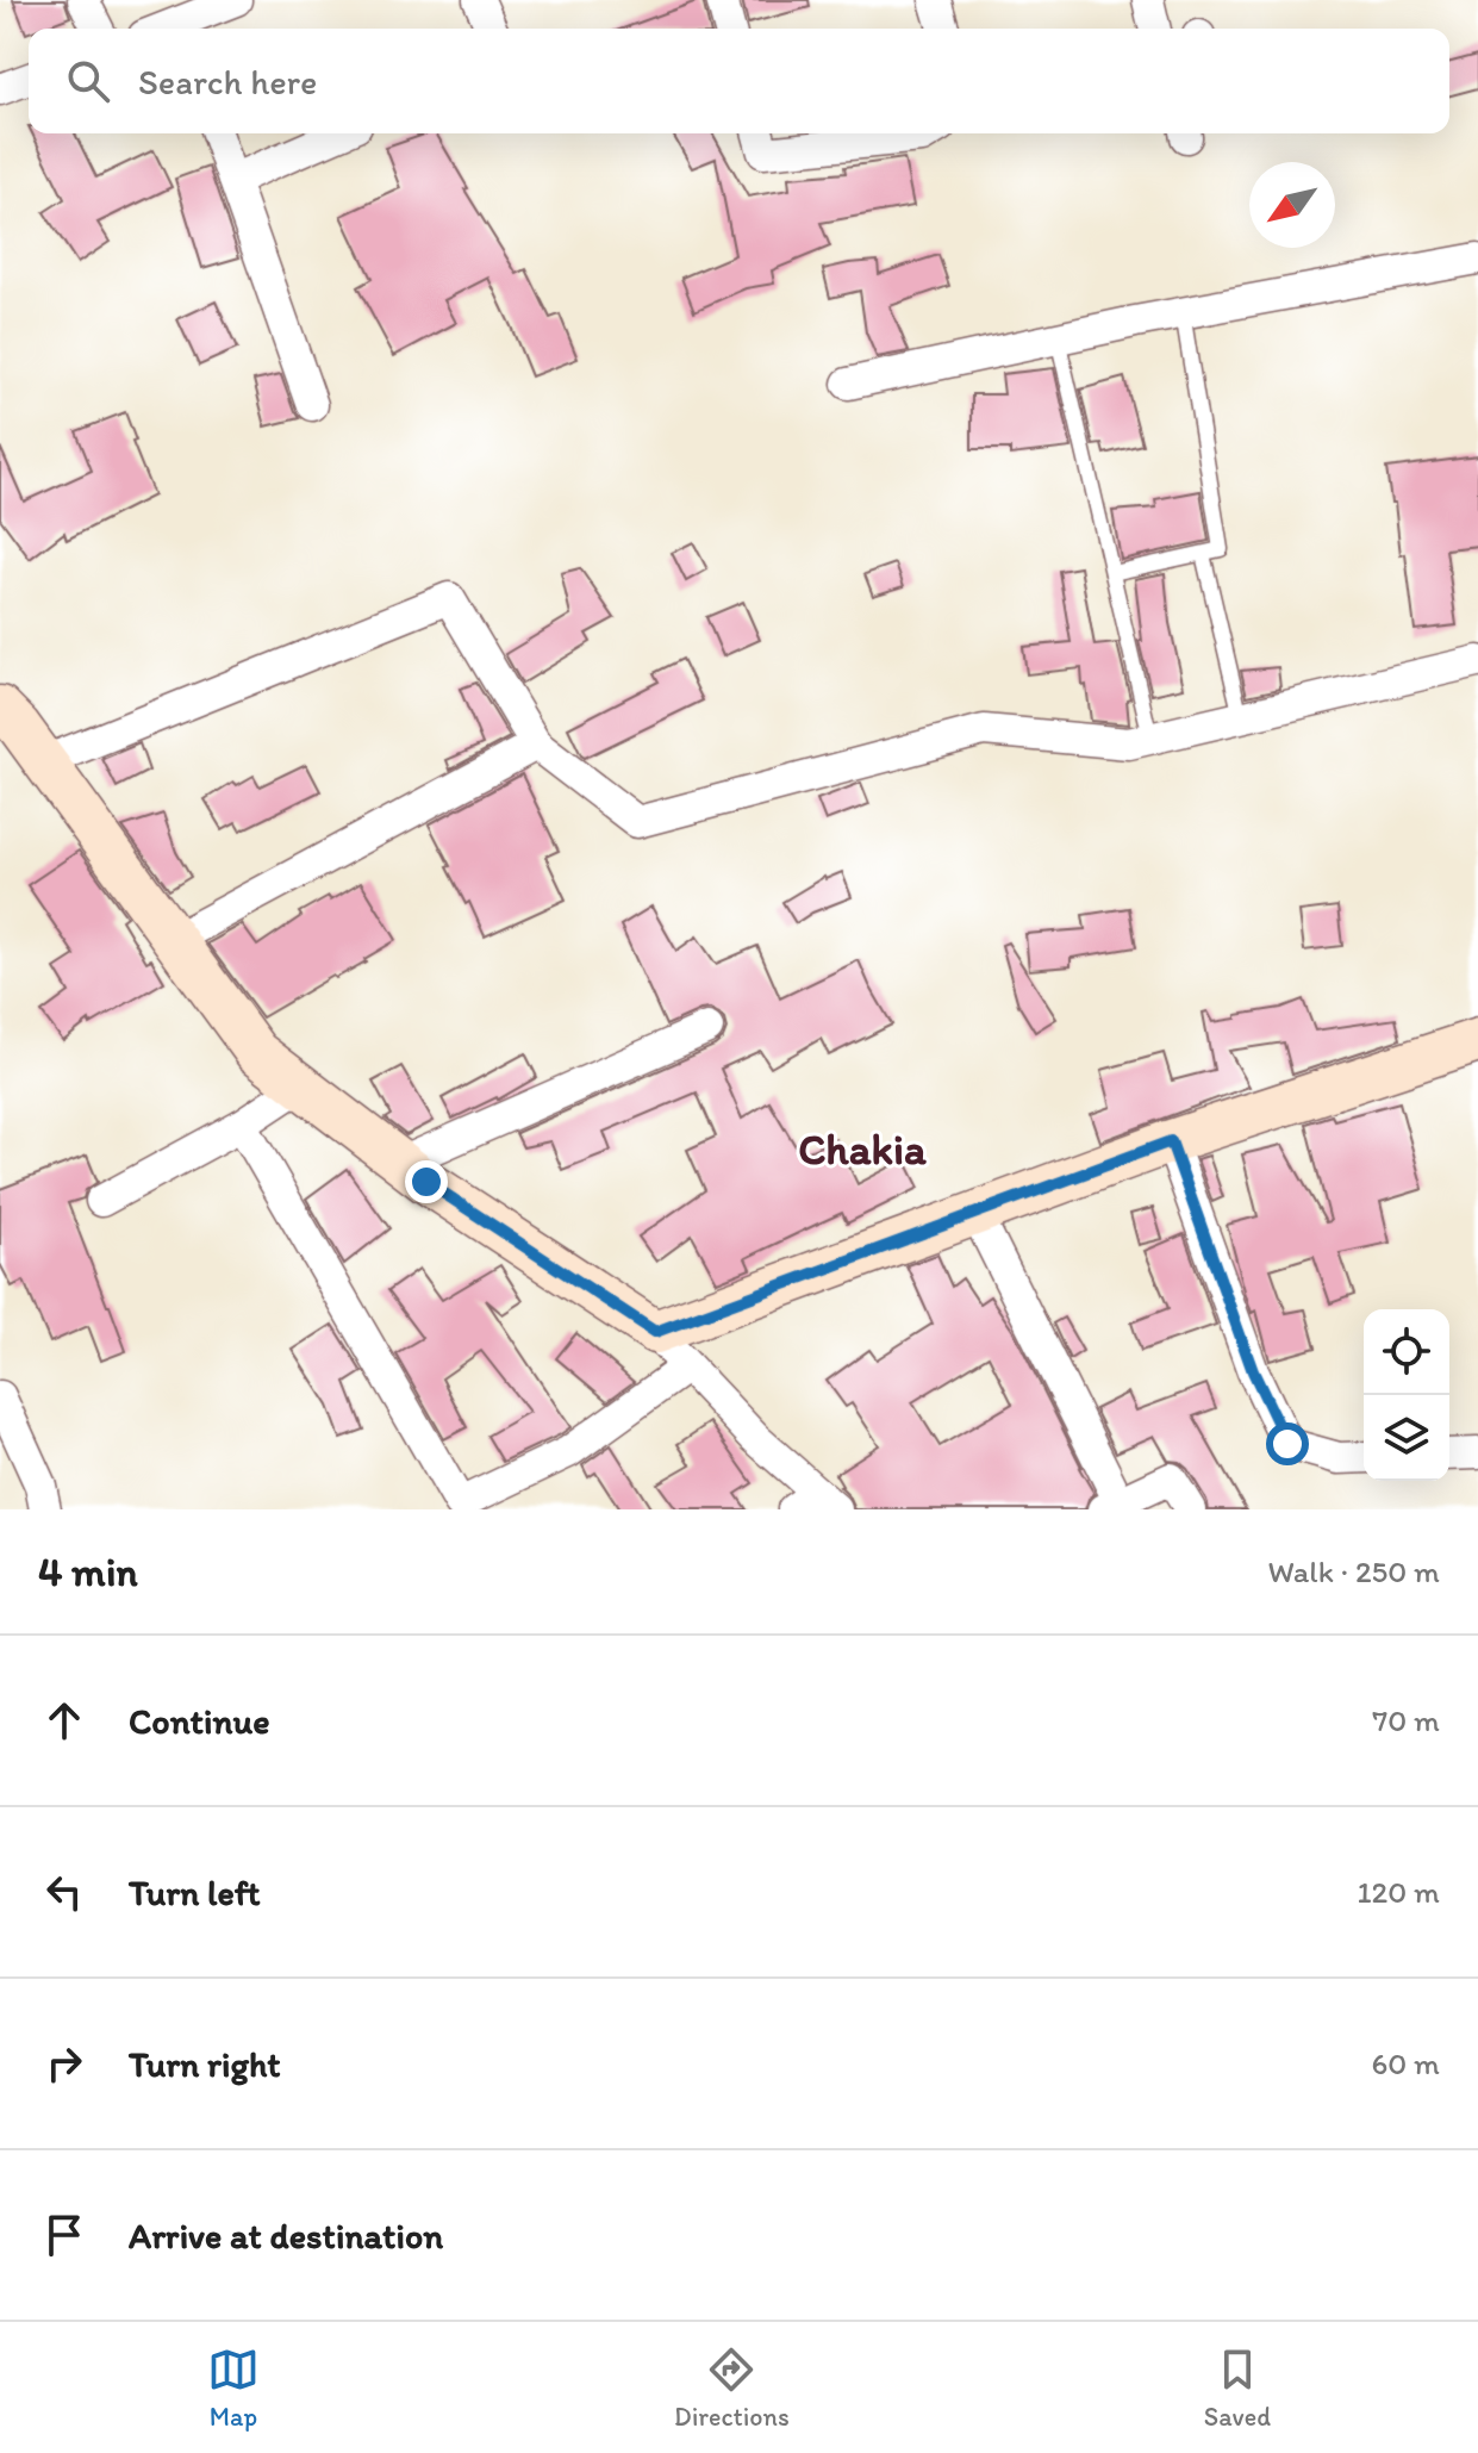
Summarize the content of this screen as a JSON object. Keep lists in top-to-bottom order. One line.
{"districts":["Chakia"],"north":"bottom left","page":{"search":"Search here","heading":["4 min","Walk · 250 m"],"list":[["Continue","70 m"],["Turn left","120 m"],["Turn right","60 m"],"Arrive at destination"],"nav":["Map","Directions","Saved"]}}
